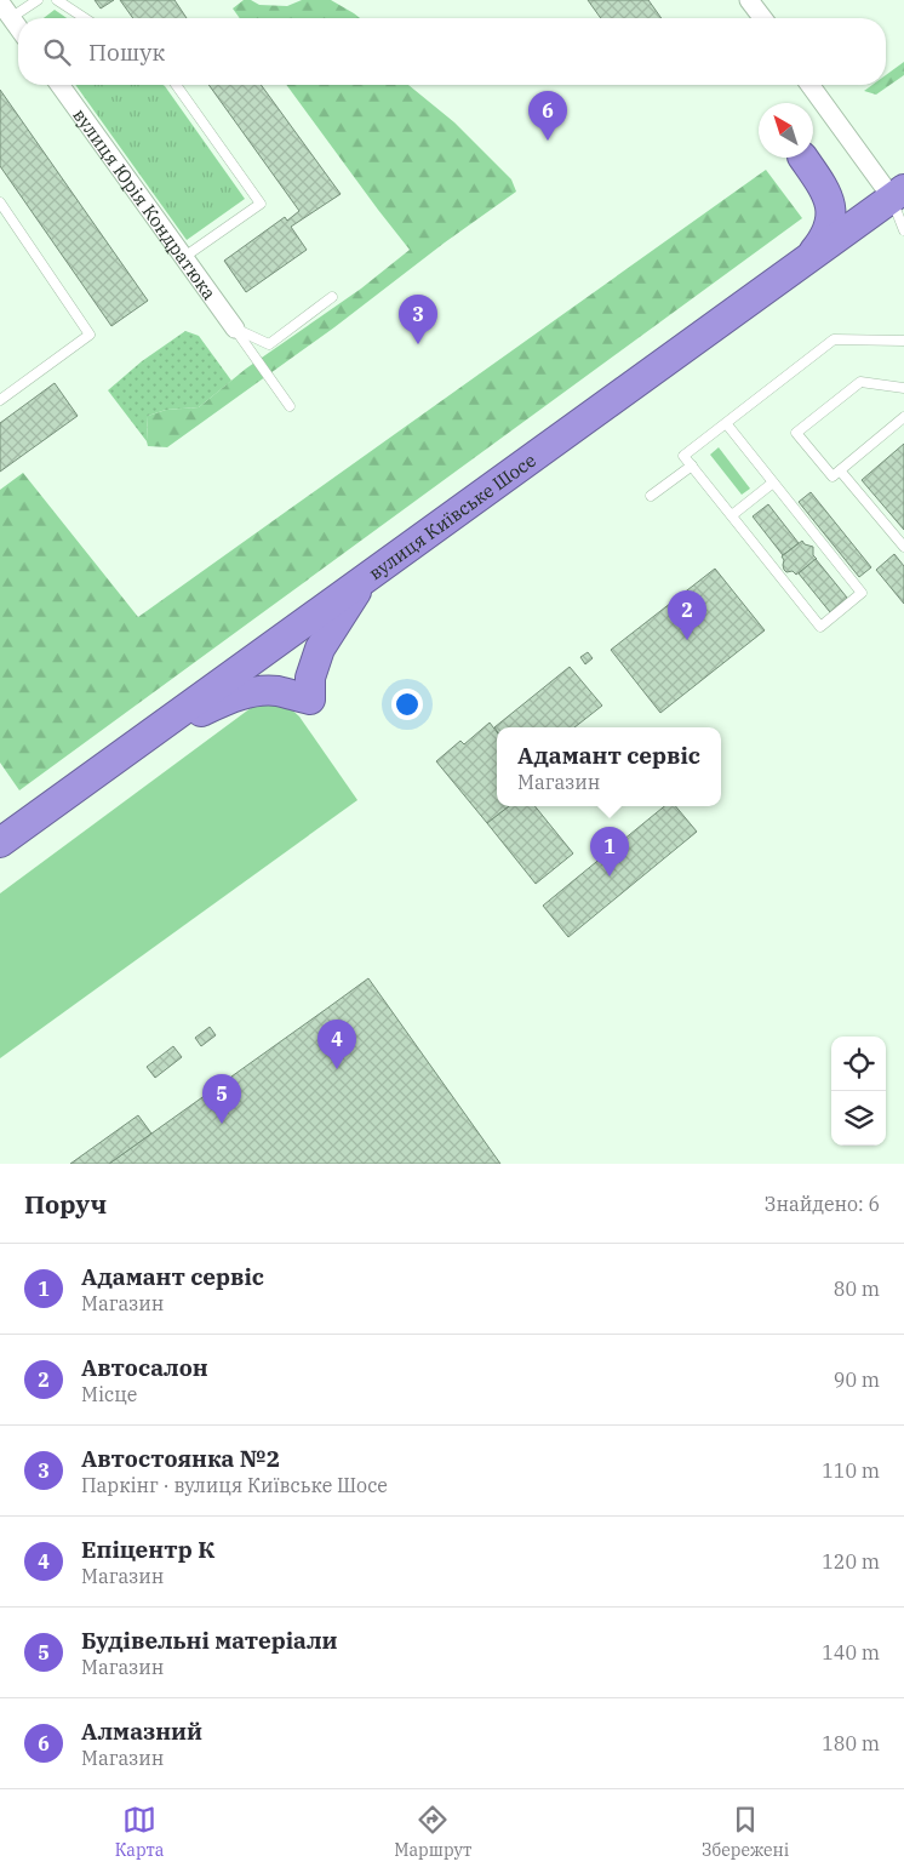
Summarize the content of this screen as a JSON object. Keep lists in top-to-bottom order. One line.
{"streets":{"highway":["вулиця Київське Шосе"],"street":["вулиця Юрія Кондратюка"]},"north":"top left","page":{"search":"Пошук","pins":["6","3","2","1","4","5"],"popup":["Адамант сервіс","Магазин"],"heading":["Поруч","Знайдено: 6"],"list":[{"mark":"1","name":"Адамант сервіс","note":"Магазин","value":"80 m"},{"mark":"2","name":"Автосалон","note":"Місце","value":"90 m"},{"mark":"3","name":"Автостоянка №2","note":"Паркінг · вулиця Київське Шосе","value":"110 m"},{"mark":"4","name":"Епіцентр К","note":"Магазин","value":"120 m"},{"mark":"5","name":"Будівельні матеріали","note":"Магазин","value":"140 m"},{"mark":"6","name":"Алмазний","note":"Магазин","value":"180 m"}],"nav":["Карта","Маршрут","Збережені"]}}
